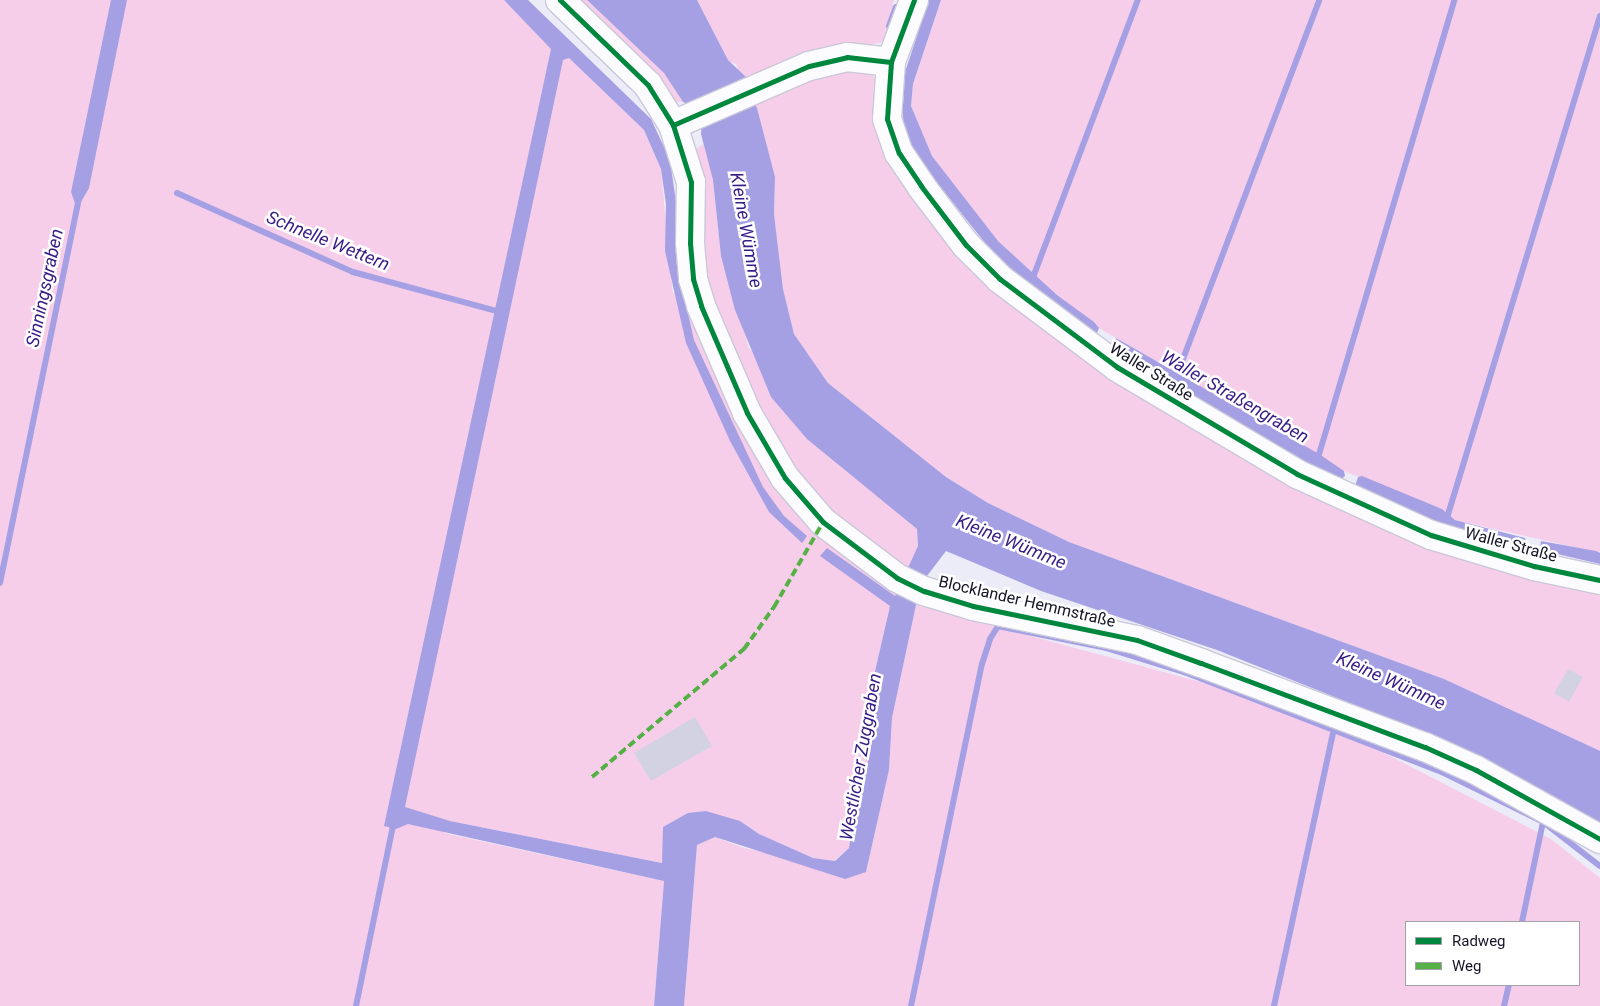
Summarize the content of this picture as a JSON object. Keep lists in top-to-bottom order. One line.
{"streets":{"street":["Waller Straße","Blocklander Hemmstraße"]},"water":["Kleine Wümme","Schnelle Wettern","Sinningsgraben","Waller Straßengraben","Westlicher Zuggraben"],"legend":["Radweg","Weg"]}
